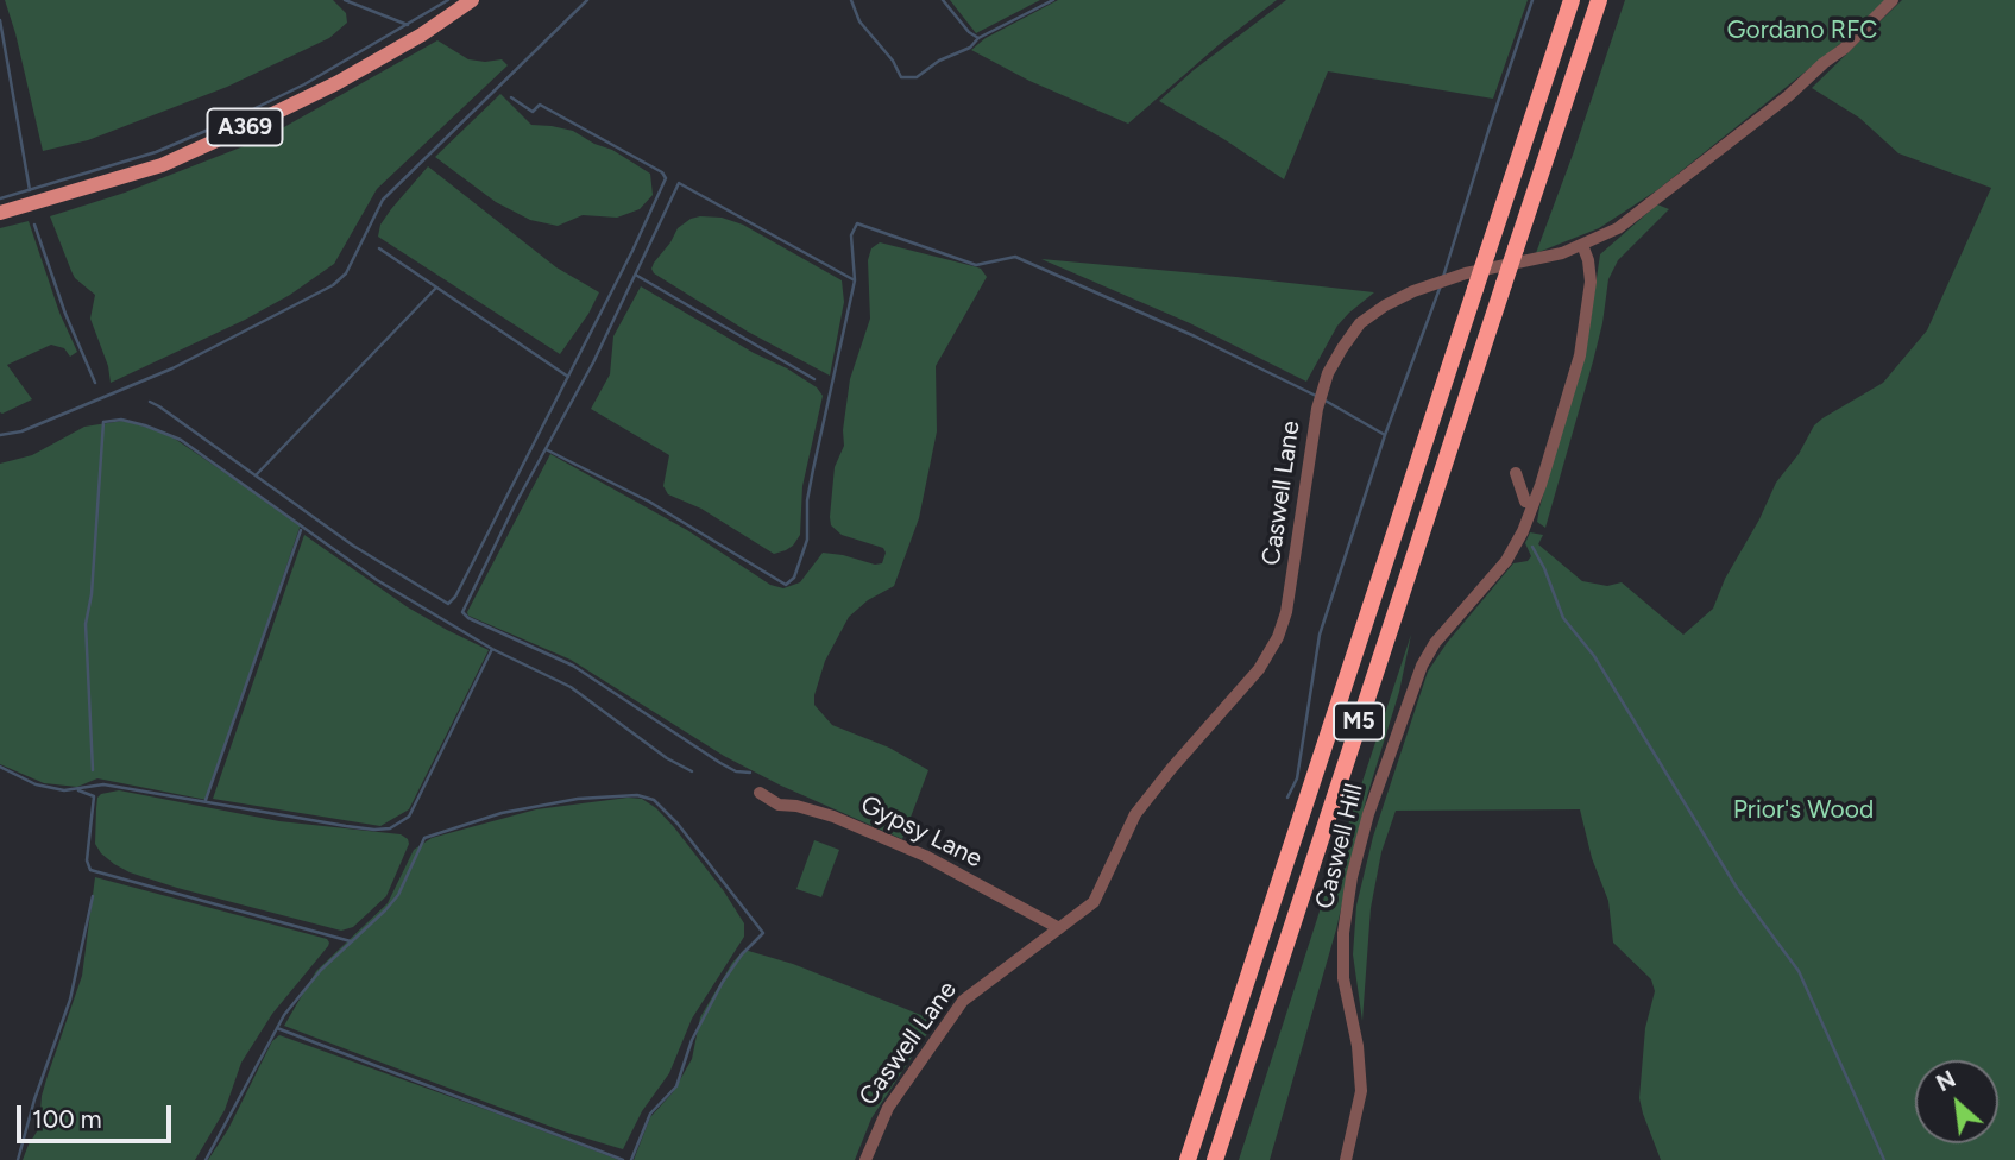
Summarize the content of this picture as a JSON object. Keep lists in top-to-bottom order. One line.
{"streets":{"highway":["M5"],"main road":["A369"],"street":["Caswell Lane","Gypsy Lane","Caswell Hill"]},"crossings":[["Caswell Lane","Gypsy Lane"],["Caswell Lane","Caswell Hill"]],"parks":["Gordano RFC","Prior's Wood"],"scale_bar":"100 m","north":"top left"}
